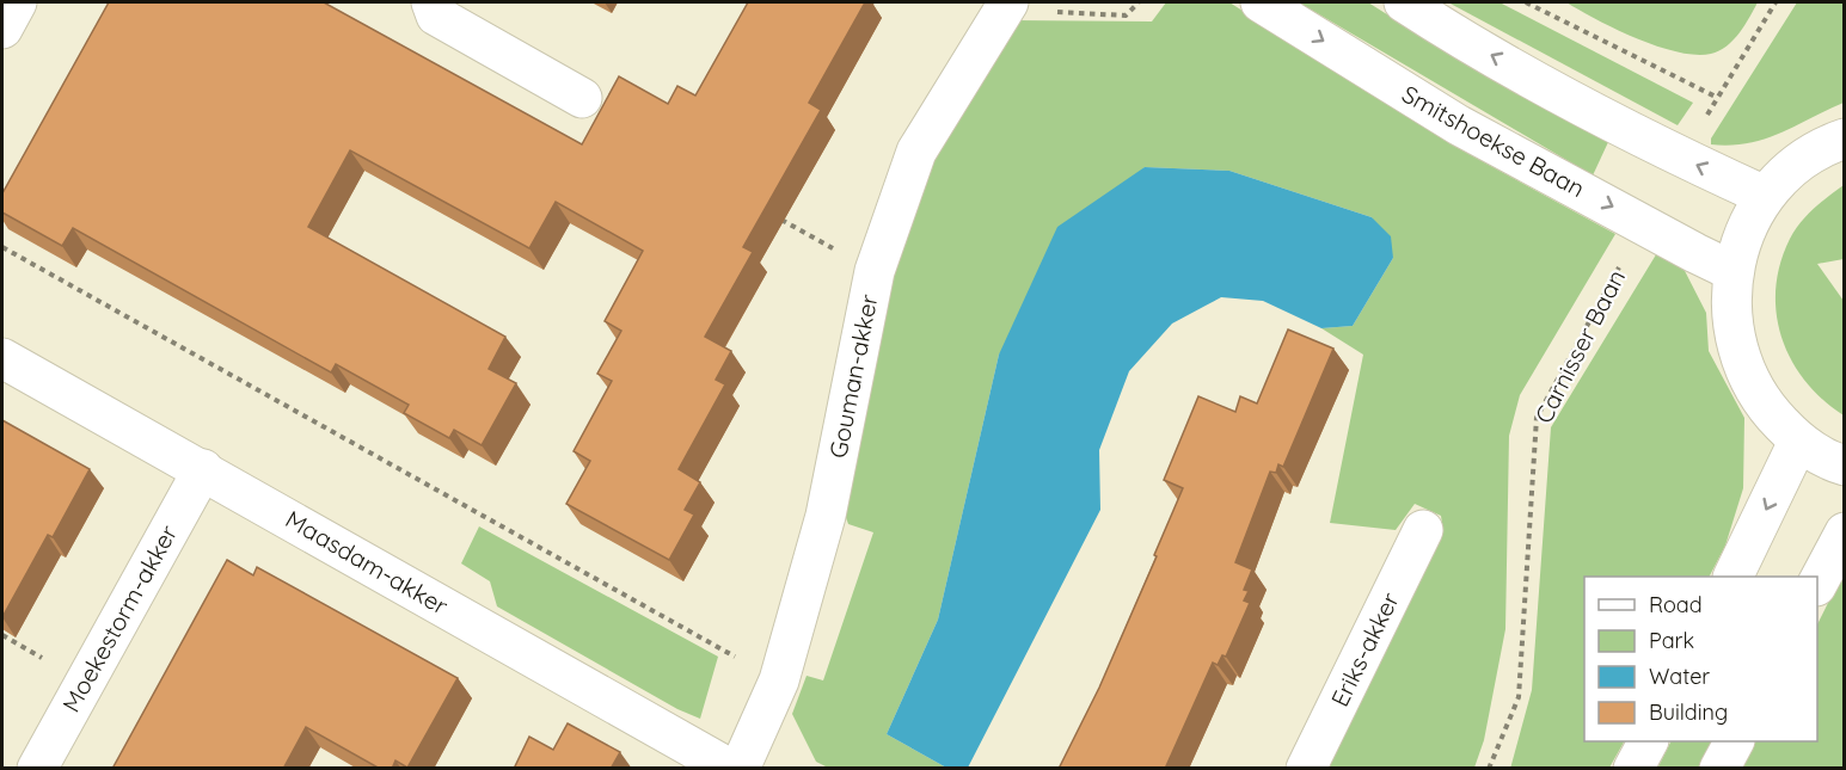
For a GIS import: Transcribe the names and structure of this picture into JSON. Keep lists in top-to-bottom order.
{
  "streets": {
    "street": [
      "Smitshoekse Baan",
      "Gouman-akker",
      "Maasdam-akker",
      "Moekestorm-akker",
      "Eriks-akker"
    ],
    "path": ["Carnisser Baan"]
  },
  "crossings": [
    ["Smitshoekse Baan", "Carnisser Baan"],
    ["Maasdam-akker", "Moekestorm-akker"]
  ],
  "legend": [
    "Road",
    "Park",
    "Water",
    "Building"
  ]
}
